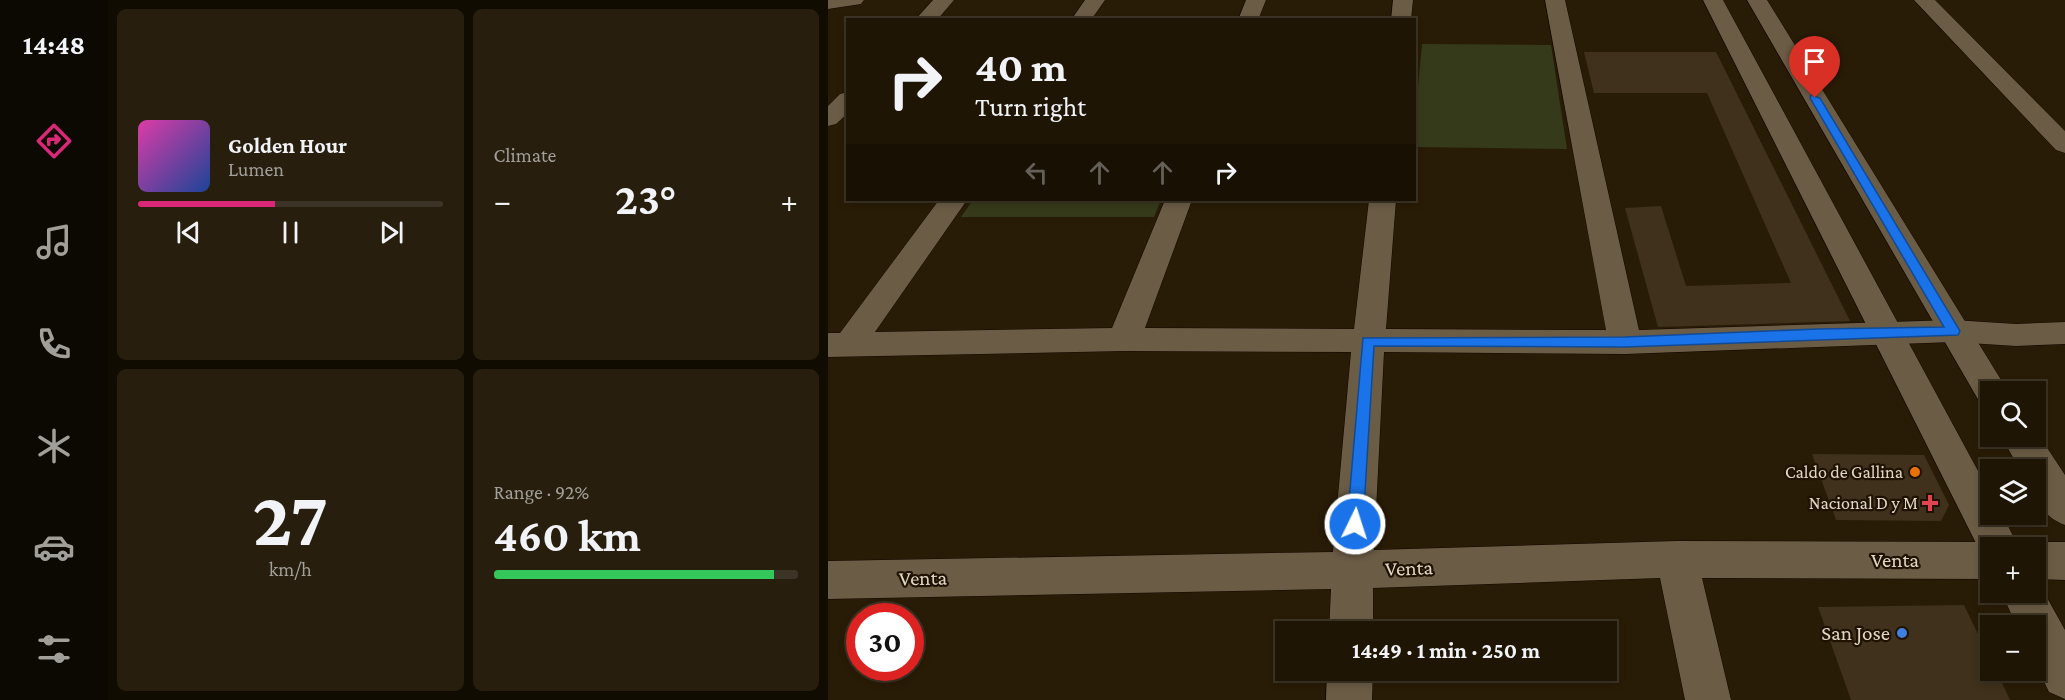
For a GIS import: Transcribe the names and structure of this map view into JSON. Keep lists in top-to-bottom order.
{
  "streets": {
    "street": ["Venta"]
  },
  "places": {
    "other": ["Caldo de Gallina", "San Jose"],
    "health": ["Nacional D y M"]
  },
  "page": {
    "tabs": "14:48",
    "tile": [
      "Climate",
      ["27", "km/h"],
      ["Range · 92%", "460 km"]
    ],
    "turn": ["40 m", "Turn right"],
    "song": ["Golden Hour", "Lumen"],
    "heat": ["−", "23°", "+"],
    "map_buttons": ["+", "−"],
    "limit": "30",
    "trip": "14:49 · 1 min · 250 m"
  }
}
